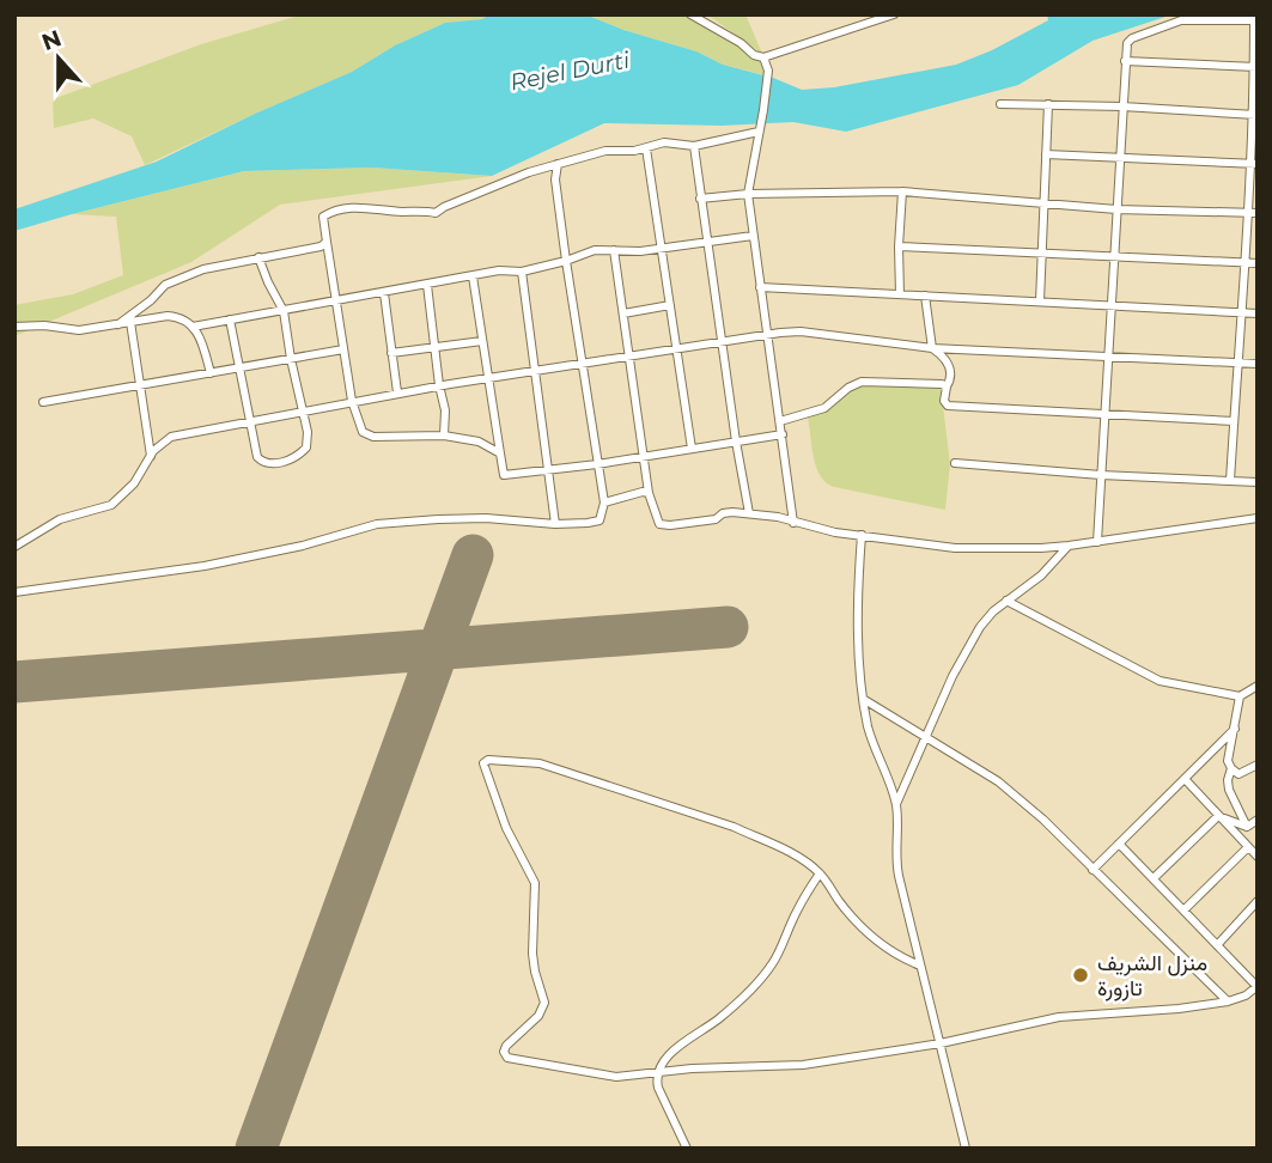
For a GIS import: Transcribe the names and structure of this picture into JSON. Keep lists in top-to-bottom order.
{
  "water": ["Rejel Durti"],
  "places": ["منزل الشريف تازورة"],
  "north": "top"
}
